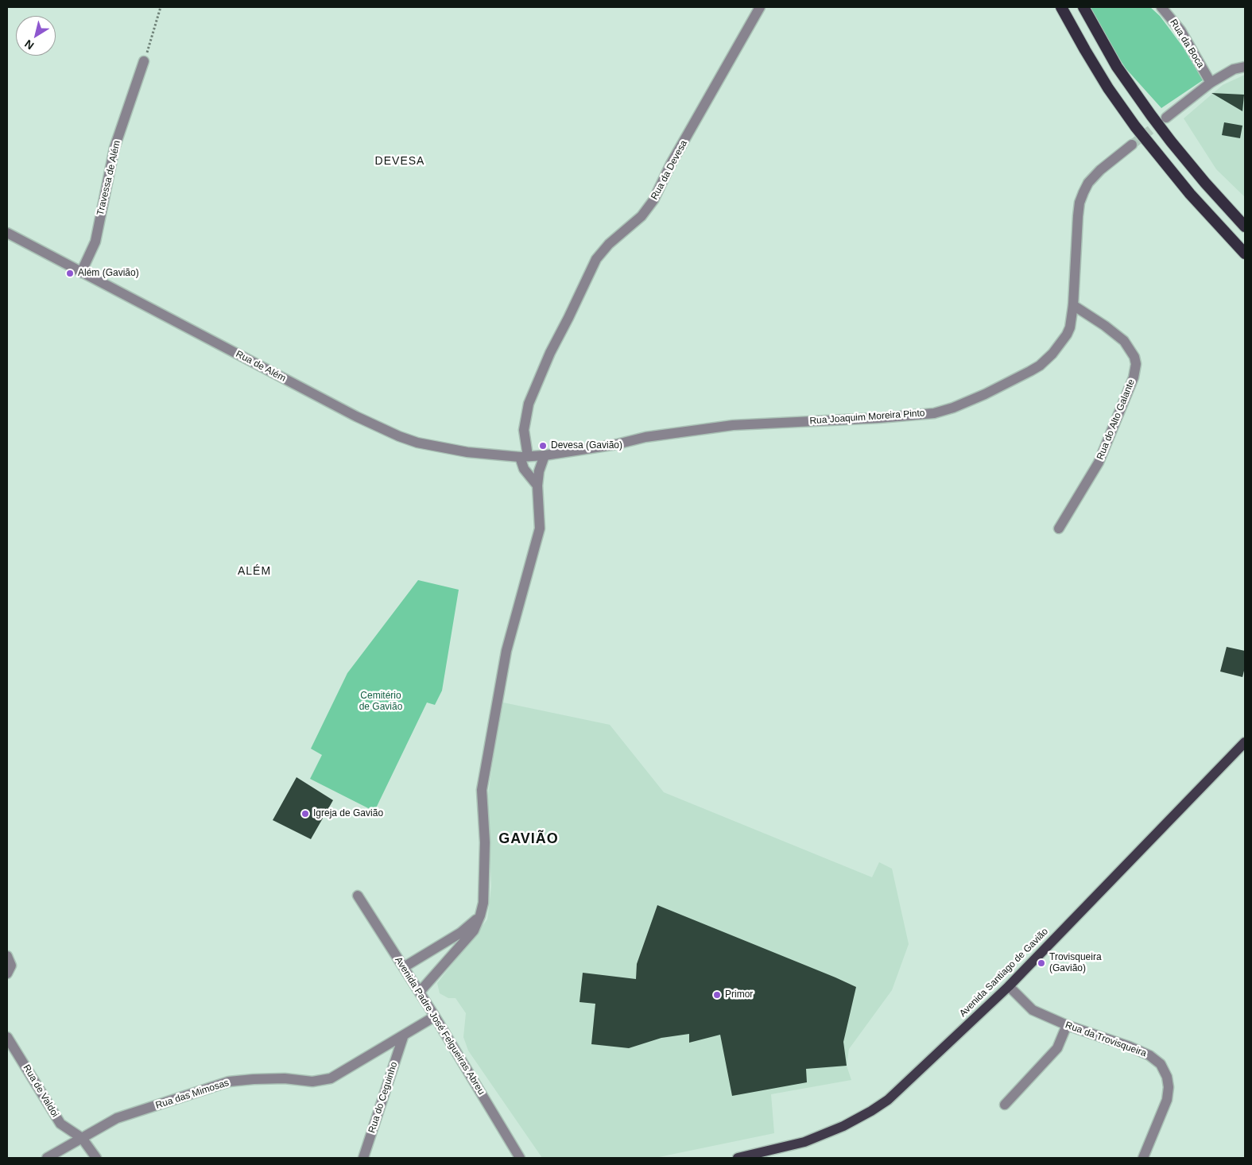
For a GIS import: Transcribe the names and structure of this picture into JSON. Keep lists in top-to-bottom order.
{
  "streets": {
    "main road": ["Avenida Santiago de Gavião"],
    "street": [
      "Rua da Boca",
      "Rua da Devesa",
      "Travessa de Além",
      "Rua de Além",
      "Rua Joaquim Moreira Pinto",
      "Rua do Alto Galante",
      "Avenida Padre José Felgueiras Abreu",
      "Rua da Trovisqueira",
      "Rua de Valdoi",
      "Rua das Mimosas",
      "Rua do Ceguinho"
    ]
  },
  "crossings": [
    ["Rua da Devesa", "Rua de Além"],
    ["Rua da Devesa", "Rua Joaquim Moreira Pinto"],
    ["Travessa de Além", "Rua de Além"],
    ["Rua de Além", "Rua Joaquim Moreira Pinto"],
    ["Rua Joaquim Moreira Pinto", "Rua do Alto Galante"],
    ["Avenida Santiago de Gavião", "Rua da Trovisqueira"],
    ["Avenida Padre José Felgueiras Abreu", "Rua das Mimosas"],
    ["Rua de Valdoi", "Rua das Mimosas"],
    ["Rua das Mimosas", "Rua do Ceguinho"]
  ],
  "districts": ["DEVESA", "ALÉM", "GAVIÃO"],
  "parks": ["Cemitério de Gavião"],
  "places": [
    "Além (Gavião)",
    "Devesa (Gavião)",
    "Igreja de Gavião",
    "Trovisqueira (Gavião)",
    "Primor"
  ],
  "north": "bottom left"
}
